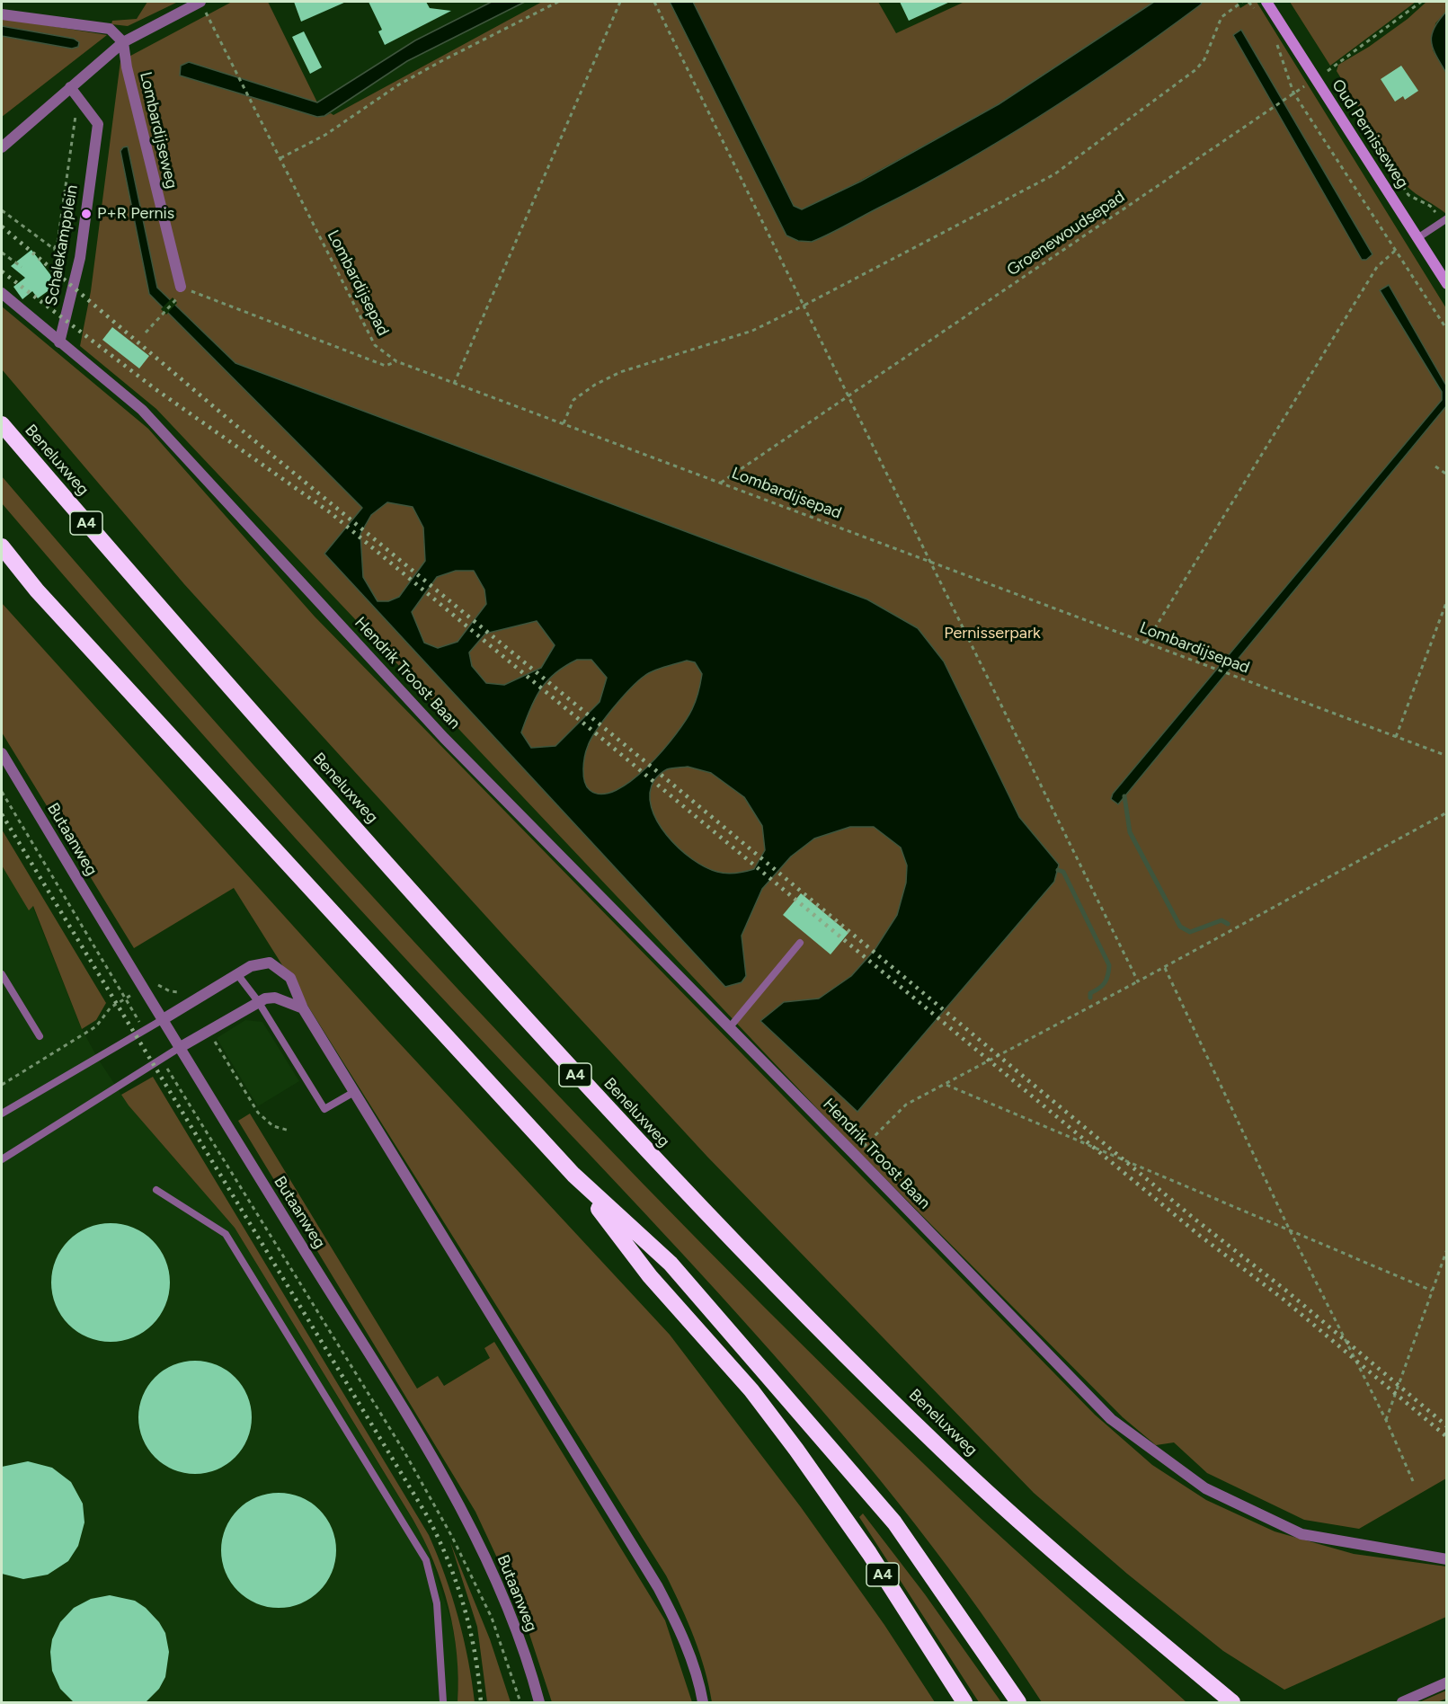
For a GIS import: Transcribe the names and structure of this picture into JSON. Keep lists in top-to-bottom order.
{
  "streets": {
    "highway": ["Beneluxweg", "A4"],
    "street": [
      "Lombardijseweg",
      "Oud Pernisseweg",
      "Schalekampplein",
      "Hendrik Troost Baan",
      "Butaanweg"
    ],
    "path": ["Groenewoudsepad", "Lombardijsepad"]
  },
  "crossings": [
    ["Oud Pernisseweg", "Groenewoudsepad"],
    ["Groenewoudsepad", "Lombardijsepad"],
    ["Schalekampplein", "Hendrik Troost Baan"]
  ],
  "parks": ["Pernisserpark"],
  "places": ["P+R Pernis"]
}
